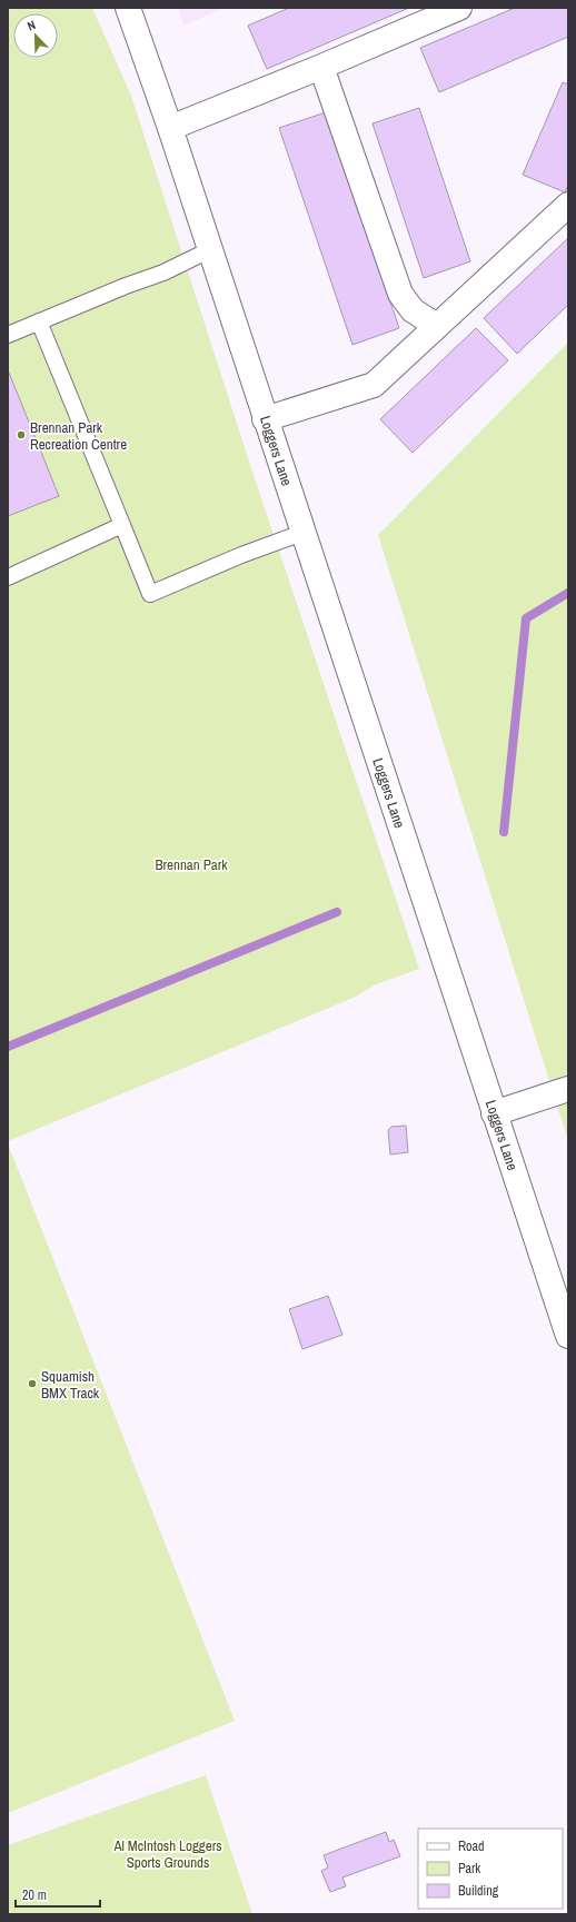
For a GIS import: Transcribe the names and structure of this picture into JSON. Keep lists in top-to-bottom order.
{
  "streets": {
    "street": ["Loggers Lane"]
  },
  "parks": ["Brennan Park", "Al McIntosh Loggers Sports Grounds"],
  "places": ["Brennan Park Recreation Centre", "Squamish BMX Track"],
  "legend": ["Road", "Park", "Building"],
  "scale_bar": "20 m",
  "north": "top left"
}
